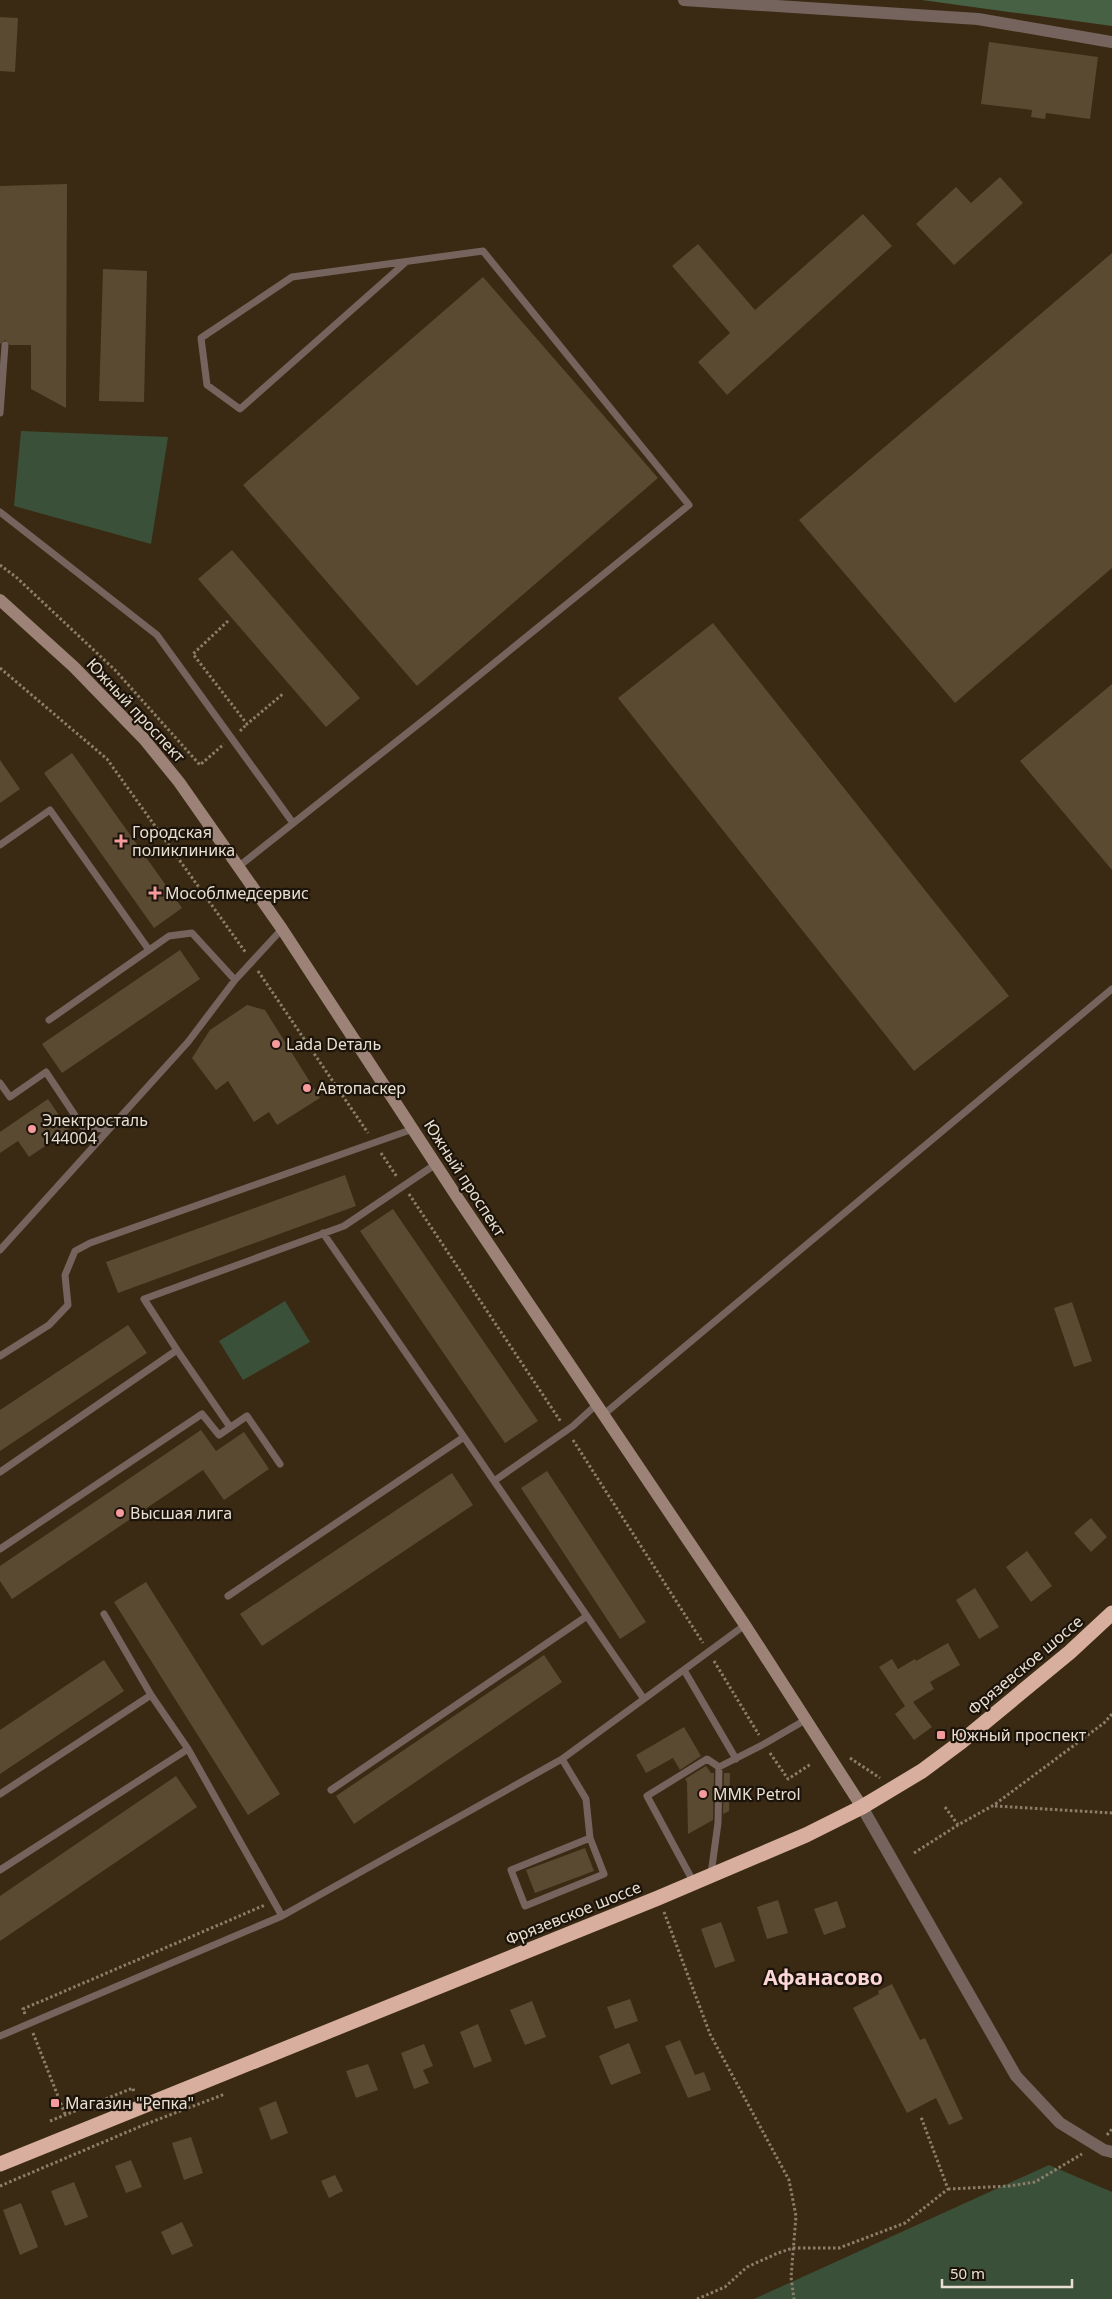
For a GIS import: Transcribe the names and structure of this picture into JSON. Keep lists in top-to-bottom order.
{
  "streets": {
    "highway": ["Фрязевское шоссе"],
    "main road": ["Южный проспект"]
  },
  "crossings": [
    ["Южный проспект", "Фрязевское шоссе"]
  ],
  "districts": ["Афанасово"],
  "places": {
    "health": ["Городская поликлиника", "Мособлмедсервис"],
    "other": [
      "Lada Dеталь",
      "Автопаскер",
      "Электросталь 144004",
      "Высшая лига",
      "MMK Petrol"
    ],
    "transit": ["Южный проспект", "Магазин \"Репка\""]
  },
  "scale_bar": "50 m"
}
